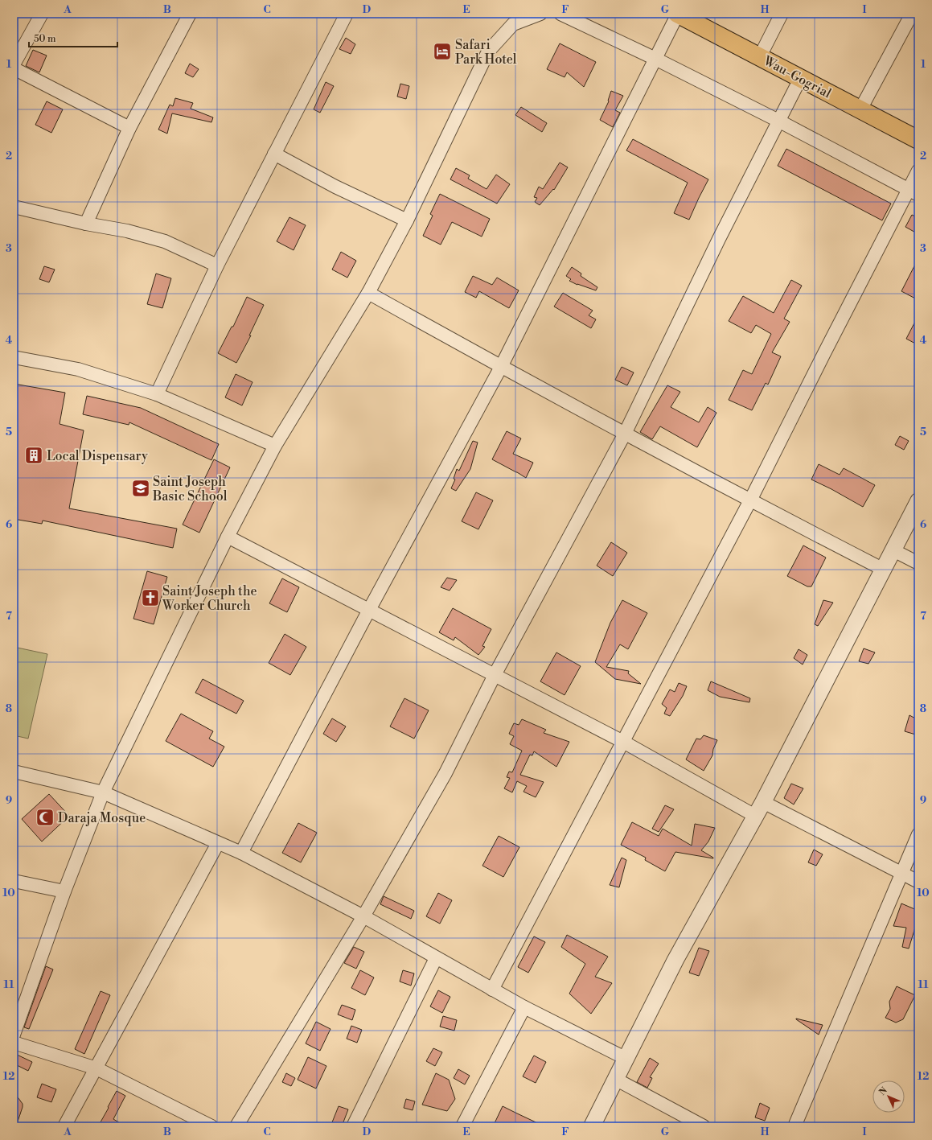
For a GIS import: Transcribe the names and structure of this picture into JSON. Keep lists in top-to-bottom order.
{
  "streets": {
    "main road": ["Wau-Gogrial"]
  },
  "places": {
    "hotel": ["Safari Park Hotel"],
    "building": ["Local Dispensary"],
    "school or university": ["Saint Joseph Basic School"],
    "church": ["Saint Joseph the Worker Church"],
    "mosque": ["Daraja Mosque"]
  },
  "scale_bar": "50 m",
  "north": "top left",
  "grid": {
    "columns": [
      "A",
      "B",
      "C",
      "D",
      "E",
      "F",
      "G",
      "H",
      "I"
    ],
    "rows": [
      "1",
      "2",
      "3",
      "4",
      "5",
      "6",
      "7",
      "8",
      "9",
      "10",
      "11",
      "12"
    ]
  }
}
